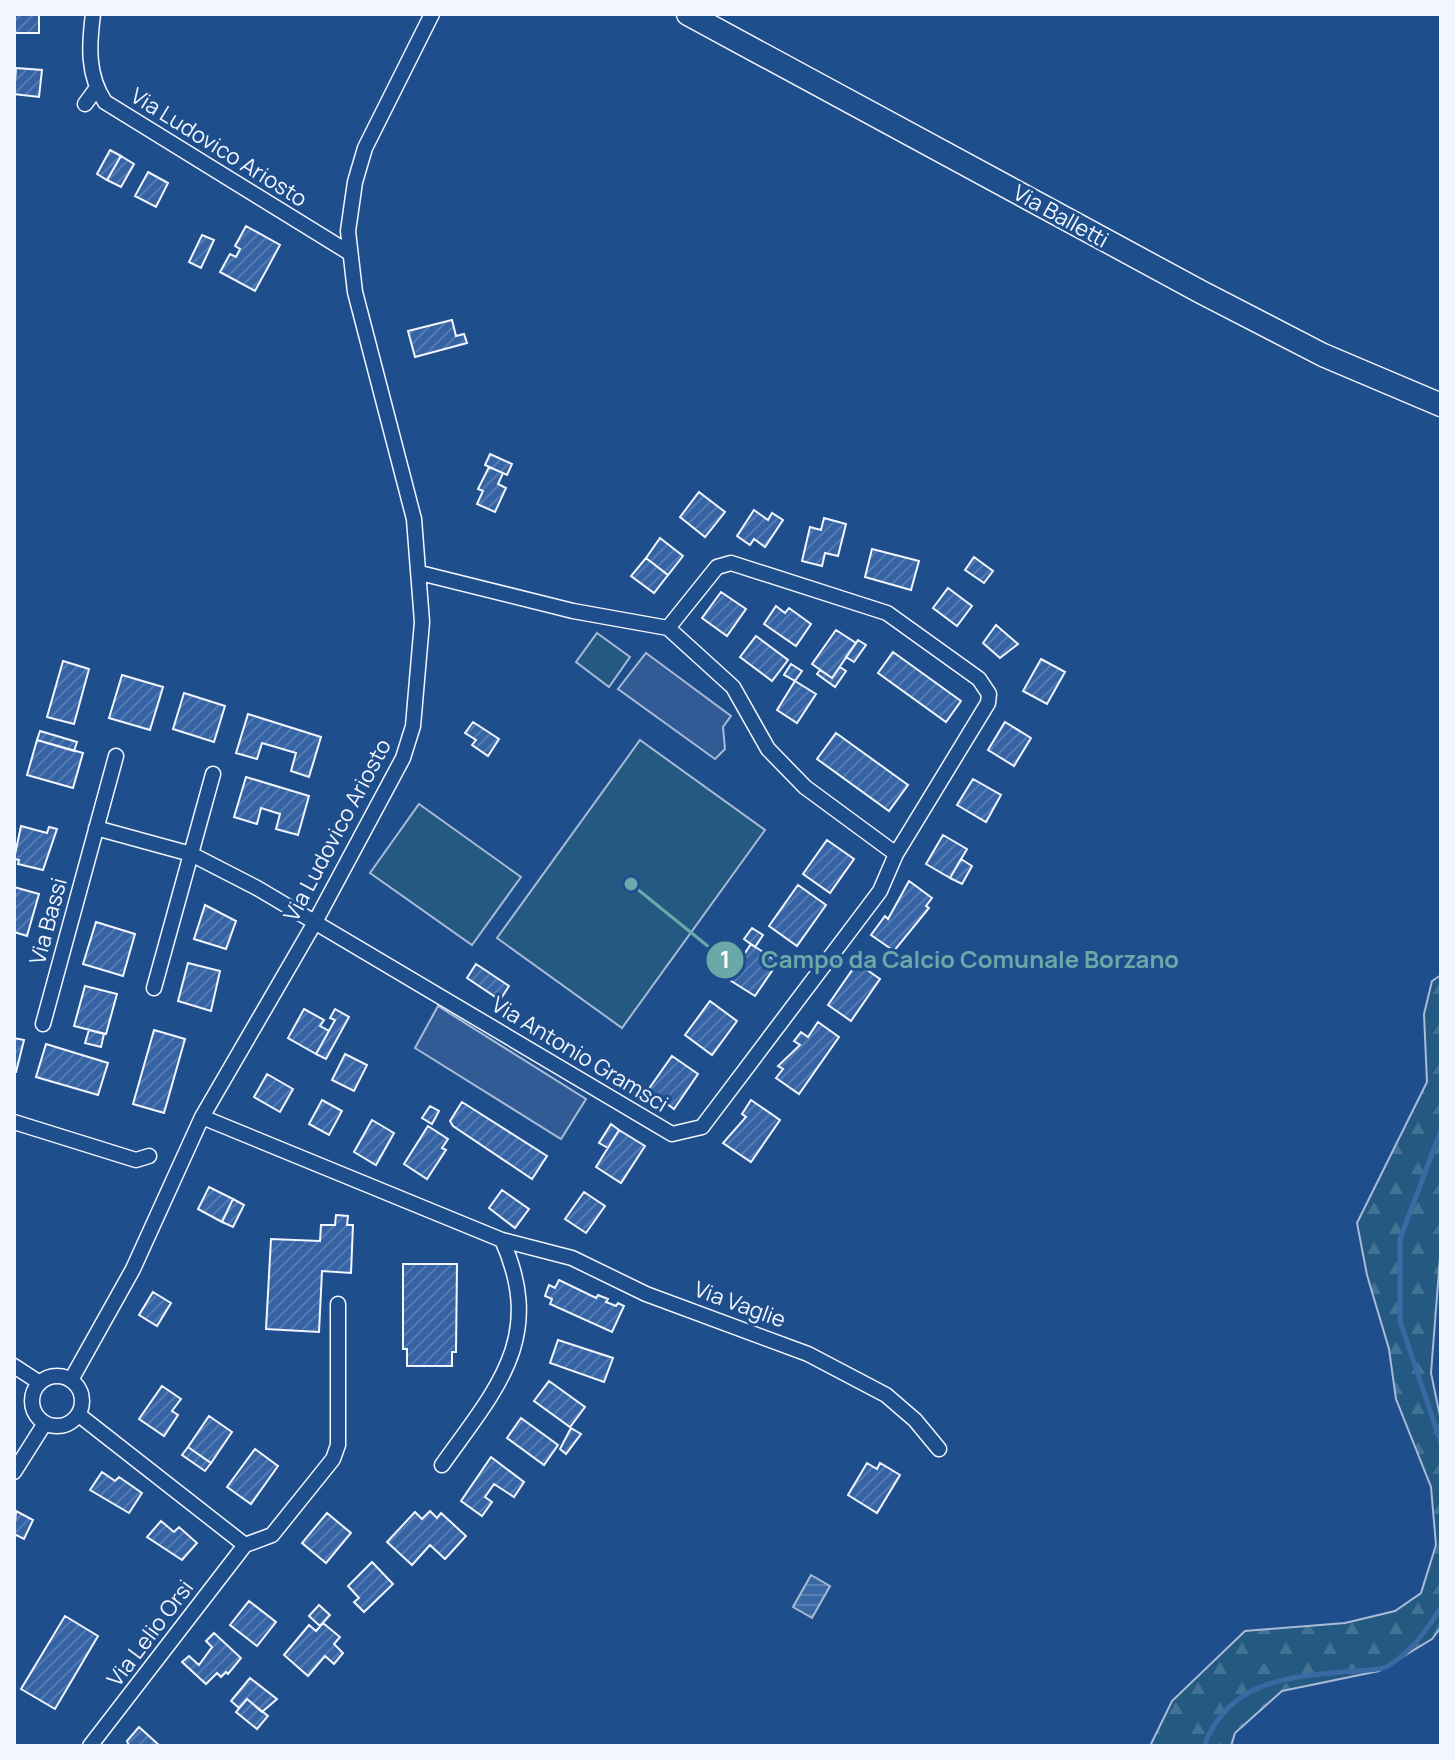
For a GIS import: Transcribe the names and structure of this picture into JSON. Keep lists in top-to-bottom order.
{
  "streets": {
    "main road": ["Via Balletti"],
    "street": [
      "Via Ludovico Ariosto",
      "Via Bassi",
      "Via Antonio Gramsci",
      "Via Vaglie",
      "Via Lelio Orsi"
    ]
  },
  "crossings": [
    ["Via Ludovico Ariosto", "Via Antonio Gramsci"],
    ["Via Ludovico Ariosto", "Via Vaglie"]
  ],
  "places": ["Campo da Calcio Comunale Borzano"]
}
